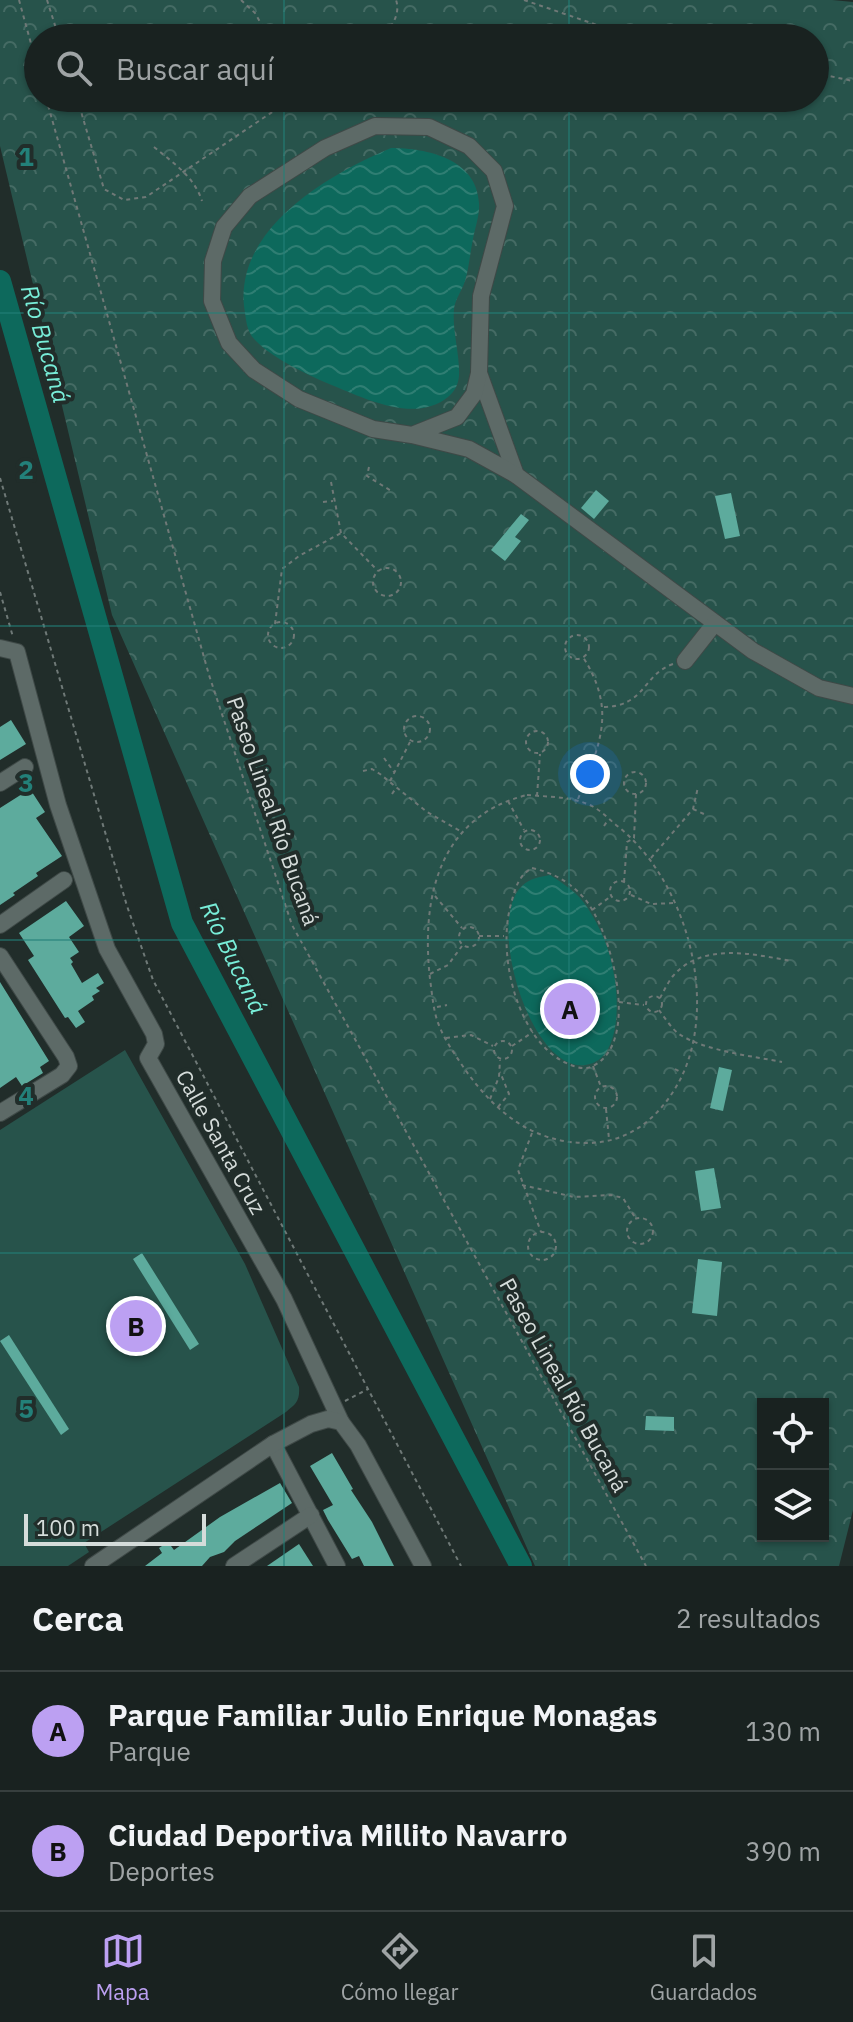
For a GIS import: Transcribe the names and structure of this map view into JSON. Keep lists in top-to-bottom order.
{
  "streets": {
    "street": ["Calle Santa Cruz"],
    "path": ["Paseo Lineal Río Bucaná"]
  },
  "water": ["Río Bucaná"],
  "scale_bar": "100 m",
  "page": {
    "search": "Buscar aquí",
    "pins": ["A", "B"],
    "scale": "100 m",
    "heading": ["Cerca", "2 resultados"],
    "list": [
      {
        "mark": "A",
        "name": "Parque Familiar Julio Enrique Monagas",
        "note": "Parque",
        "value": "130 m"
      },
      {
        "mark": "B",
        "name": "Ciudad Deportiva Millito Navarro",
        "note": "Deportes",
        "value": "390 m"
      }
    ],
    "nav": ["Mapa", "Cómo llegar", "Guardados"]
  },
  "grid": {
    "rows": [
      "1",
      "2",
      "3",
      "4",
      "5"
    ]
  }
}
